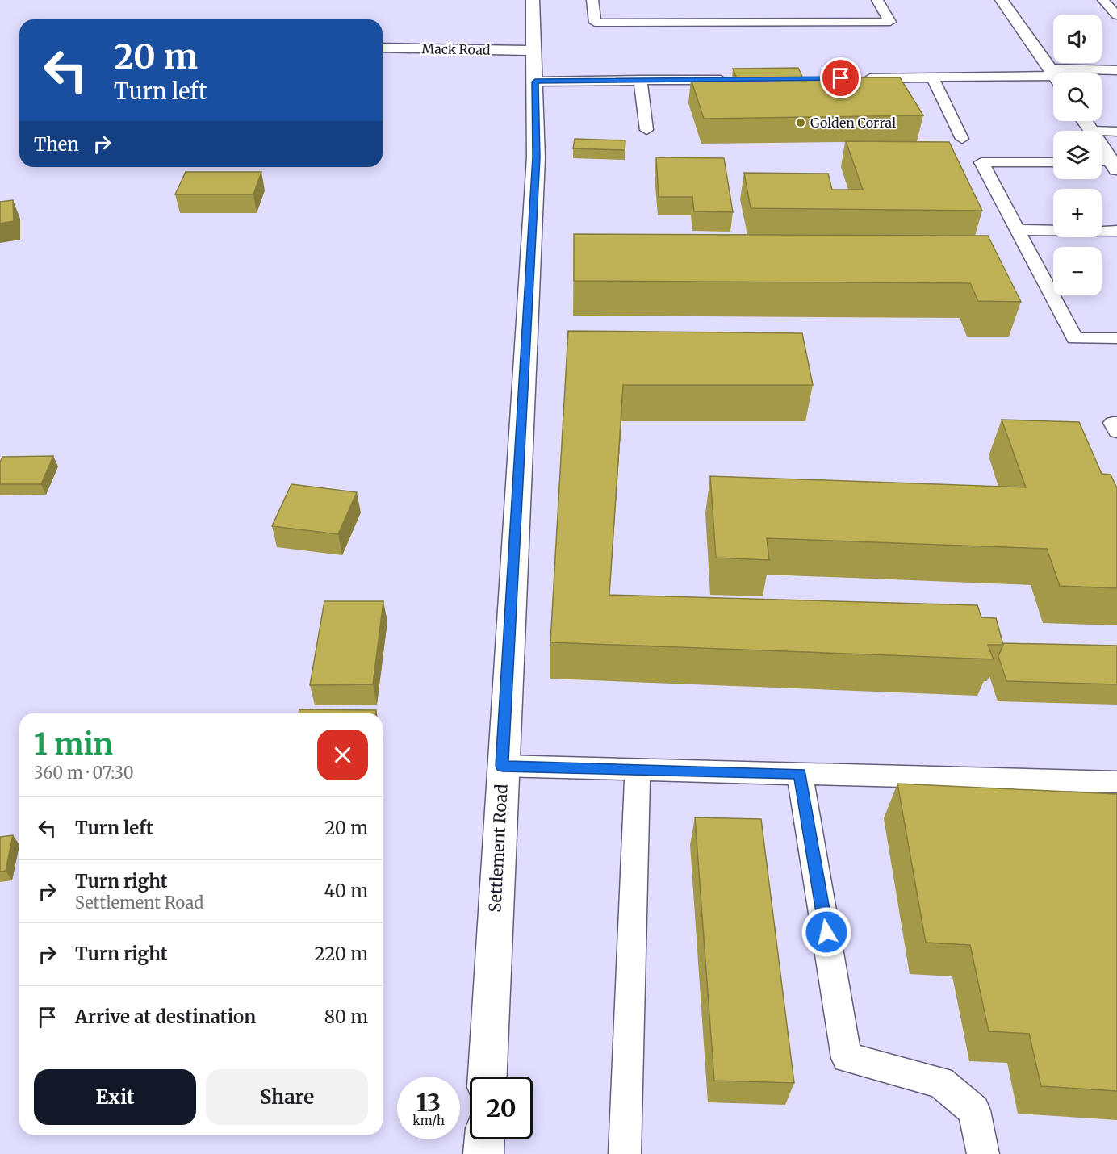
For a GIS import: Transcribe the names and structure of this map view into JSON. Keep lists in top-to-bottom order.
{
  "streets": {
    "street": ["Mack Road", "Settlement Road"]
  },
  "crossings": [
    ["Mack Road", "Settlement Road"]
  ],
  "places": ["Golden Corral"],
  "page": {
    "map_buttons": ["+", "−"],
    "turn": ["20 m", "Turn left"],
    "then": "Then",
    "heading": ["1 min", "360 m · 07:30"],
    "list": [
      {
        "name": "Turn left",
        "value": "20 m"
      },
      {
        "name": "Turn right",
        "note": "Settlement Road",
        "value": "40 m"
      },
      {
        "name": "Turn right",
        "value": "220 m"
      },
      {
        "name": "Arrive at destination",
        "value": "80 m"
      }
    ],
    "buttons": ["Exit", "Share"],
    "speed": "13 km/h",
    "limit": "20"
  }
}
